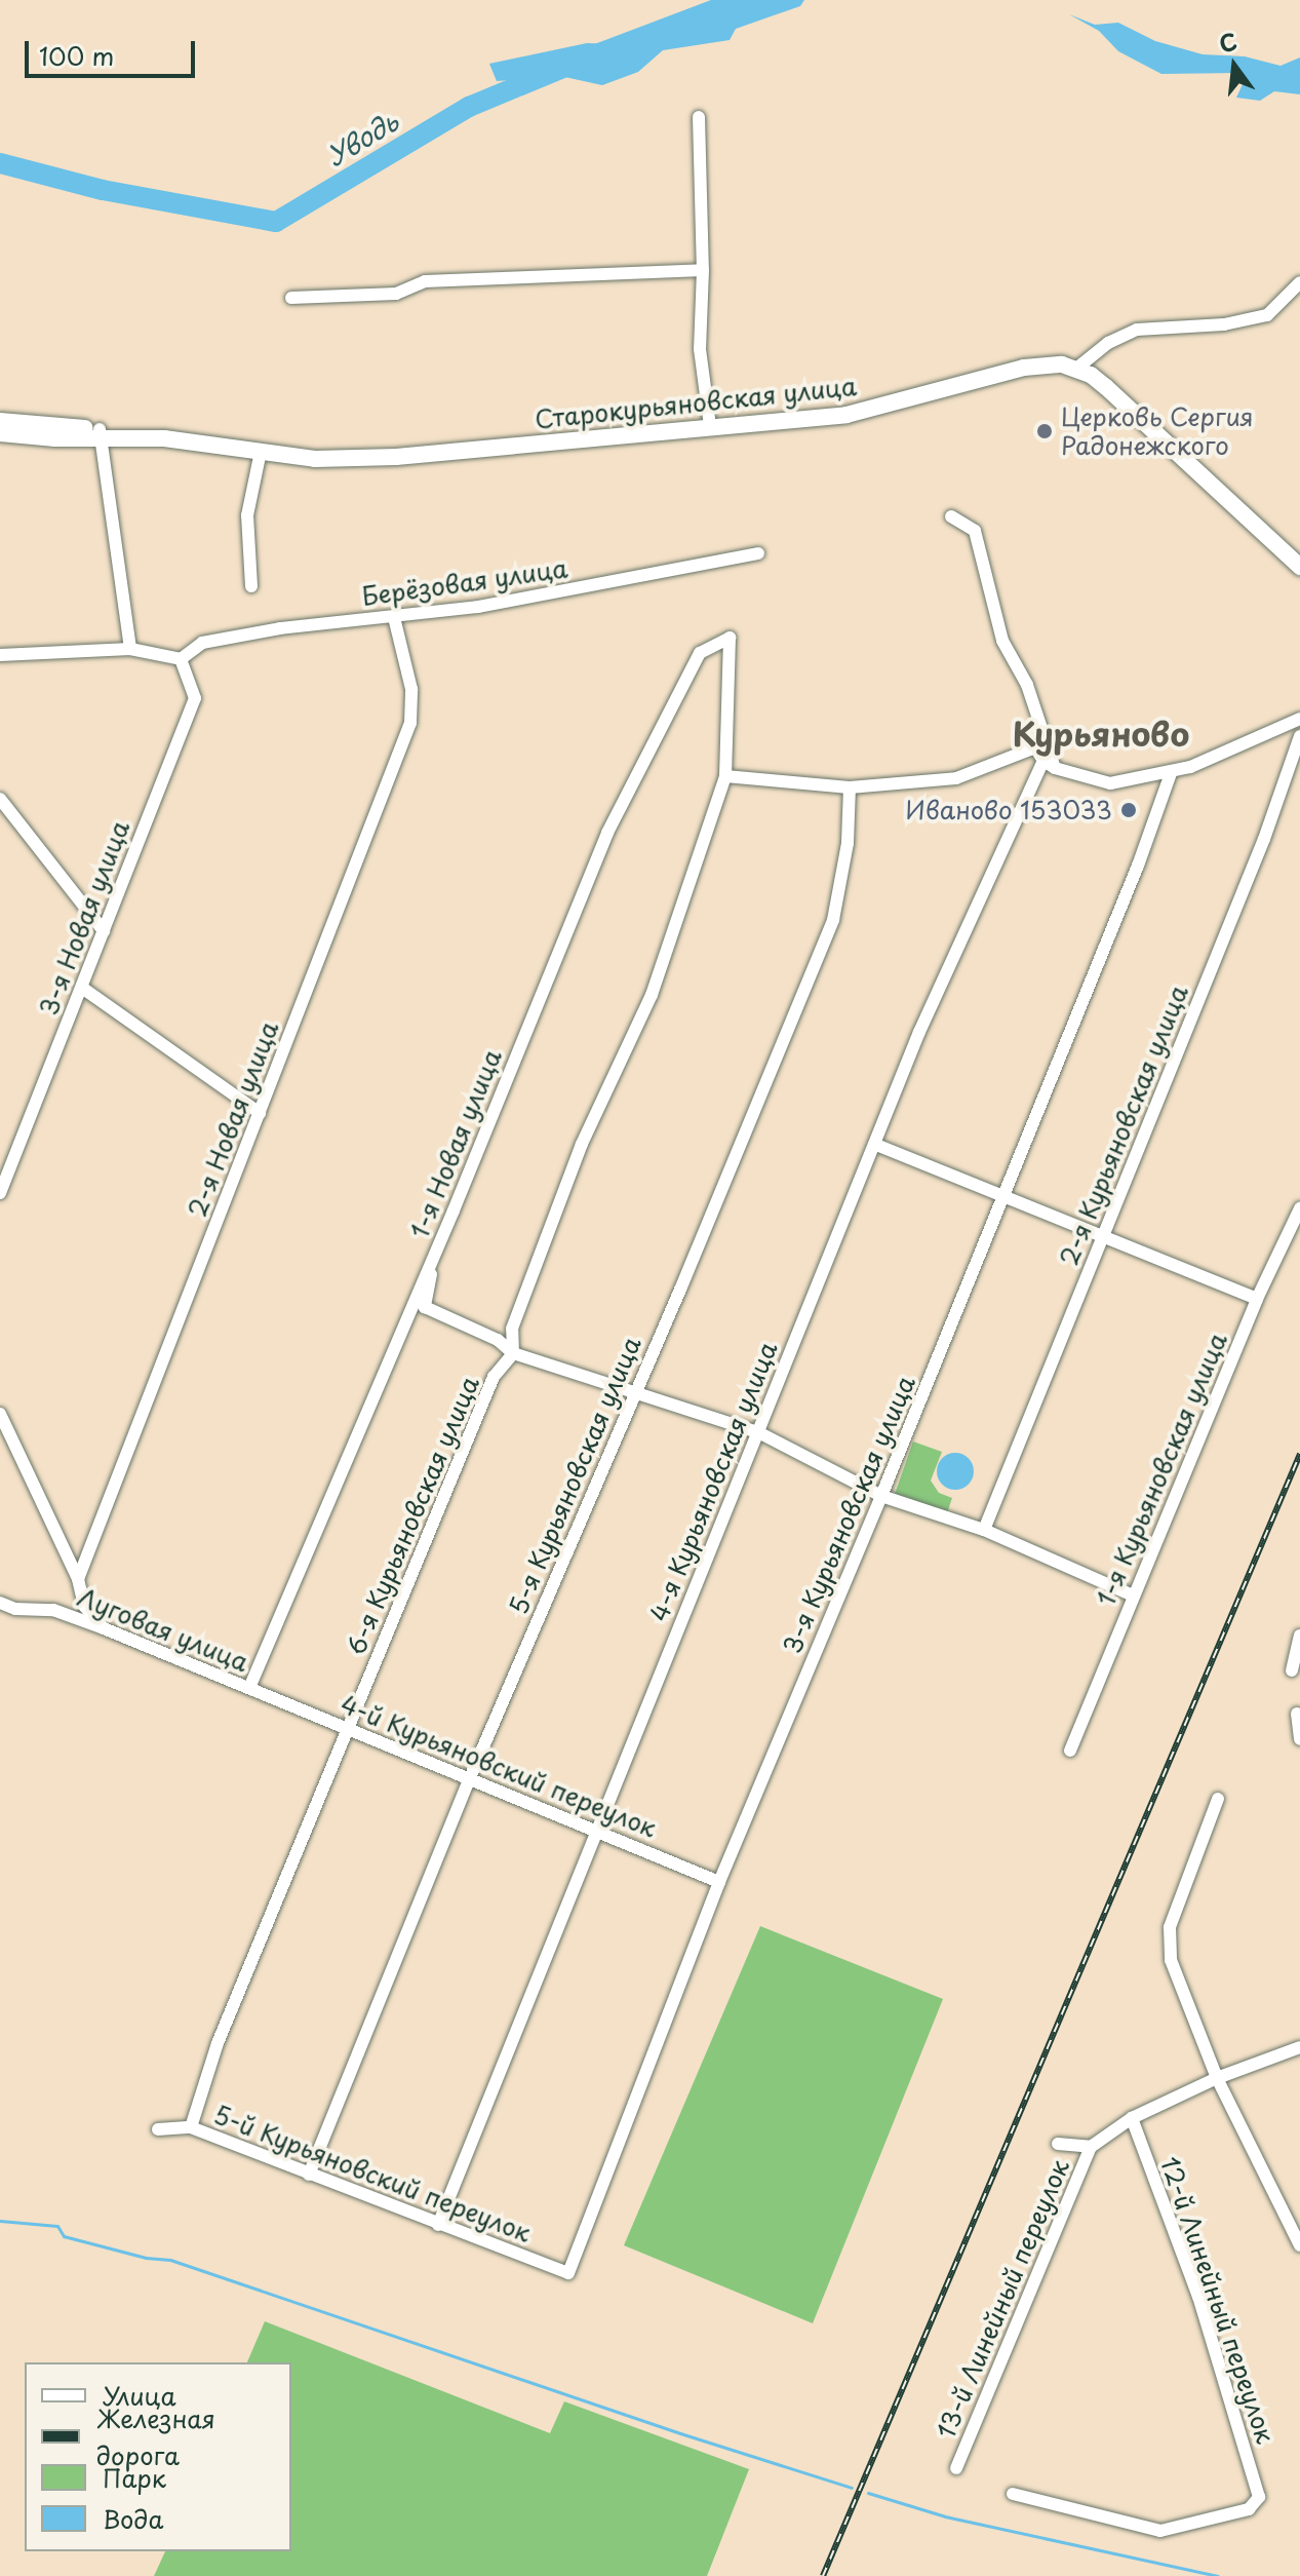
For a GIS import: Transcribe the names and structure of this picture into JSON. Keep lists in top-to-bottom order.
{
  "streets": {
    "main road": ["Старокурьяновская улица"],
    "street": [
      "Берёзовая улица",
      "3-я Новая улица",
      "2-я Новая улица",
      "2-я Курьяновская улица",
      "1-я Новая улица",
      "1-я Курьяновская улица",
      "5-я Курьяновская улица",
      "4-я Курьяновская улица",
      "3-я Курьяновская улица",
      "6-я Курьяновская улица",
      "Луговая улица",
      "4-й Курьяновский переулок",
      "5-й Курьяновский переулок",
      "13-й Линейный переулок",
      "12-й Линейный переулок"
    ]
  },
  "crossings": [
    ["Берёзовая улица", "3-я Новая улица"],
    ["Берёзовая улица", "2-я Новая улица"],
    ["1-я Новая улица", "6-я Курьяновская улица"],
    ["1-я Новая улица", "Луговая улица"],
    ["1-я Новая улица", "4-й Курьяновский переулок"],
    ["5-я Курьяновская улица", "4-й Курьяновский переулок"],
    ["5-я Курьяновская улица", "5-й Курьяновский переулок"],
    ["4-я Курьяновская улица", "4-й Курьяновский переулок"],
    ["4-я Курьяновская улица", "5-й Курьяновский переулок"],
    ["3-я Курьяновская улица", "4-й Курьяновский переулок"],
    ["3-я Курьяновская улица", "5-й Курьяновский переулок"],
    ["6-я Курьяновская улица", "4-й Курьяновский переулок"],
    ["6-я Курьяновская улица", "5-й Курьяновский переулок"],
    ["Луговая улица", "4-й Курьяновский переулок"]
  ],
  "districts": ["Курьяново"],
  "water": ["Уводь"],
  "places": ["Церковь Сергия Радонежского", "Иваново 153033"],
  "legend": [
    "Улица",
    "Железная дорога",
    "Парк",
    "Вода"
  ],
  "scale_bar": "100 m",
  "north": "top"
}
